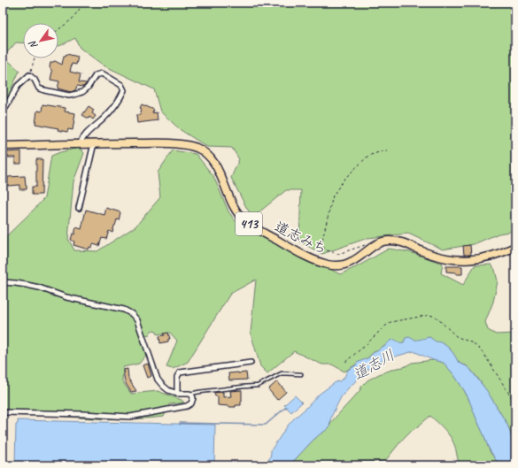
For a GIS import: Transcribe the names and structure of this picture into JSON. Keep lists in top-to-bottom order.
{
  "streets": {
    "highway": ["413", "道志みち"]
  },
  "water": ["道志川"],
  "north": "bottom left"
}
